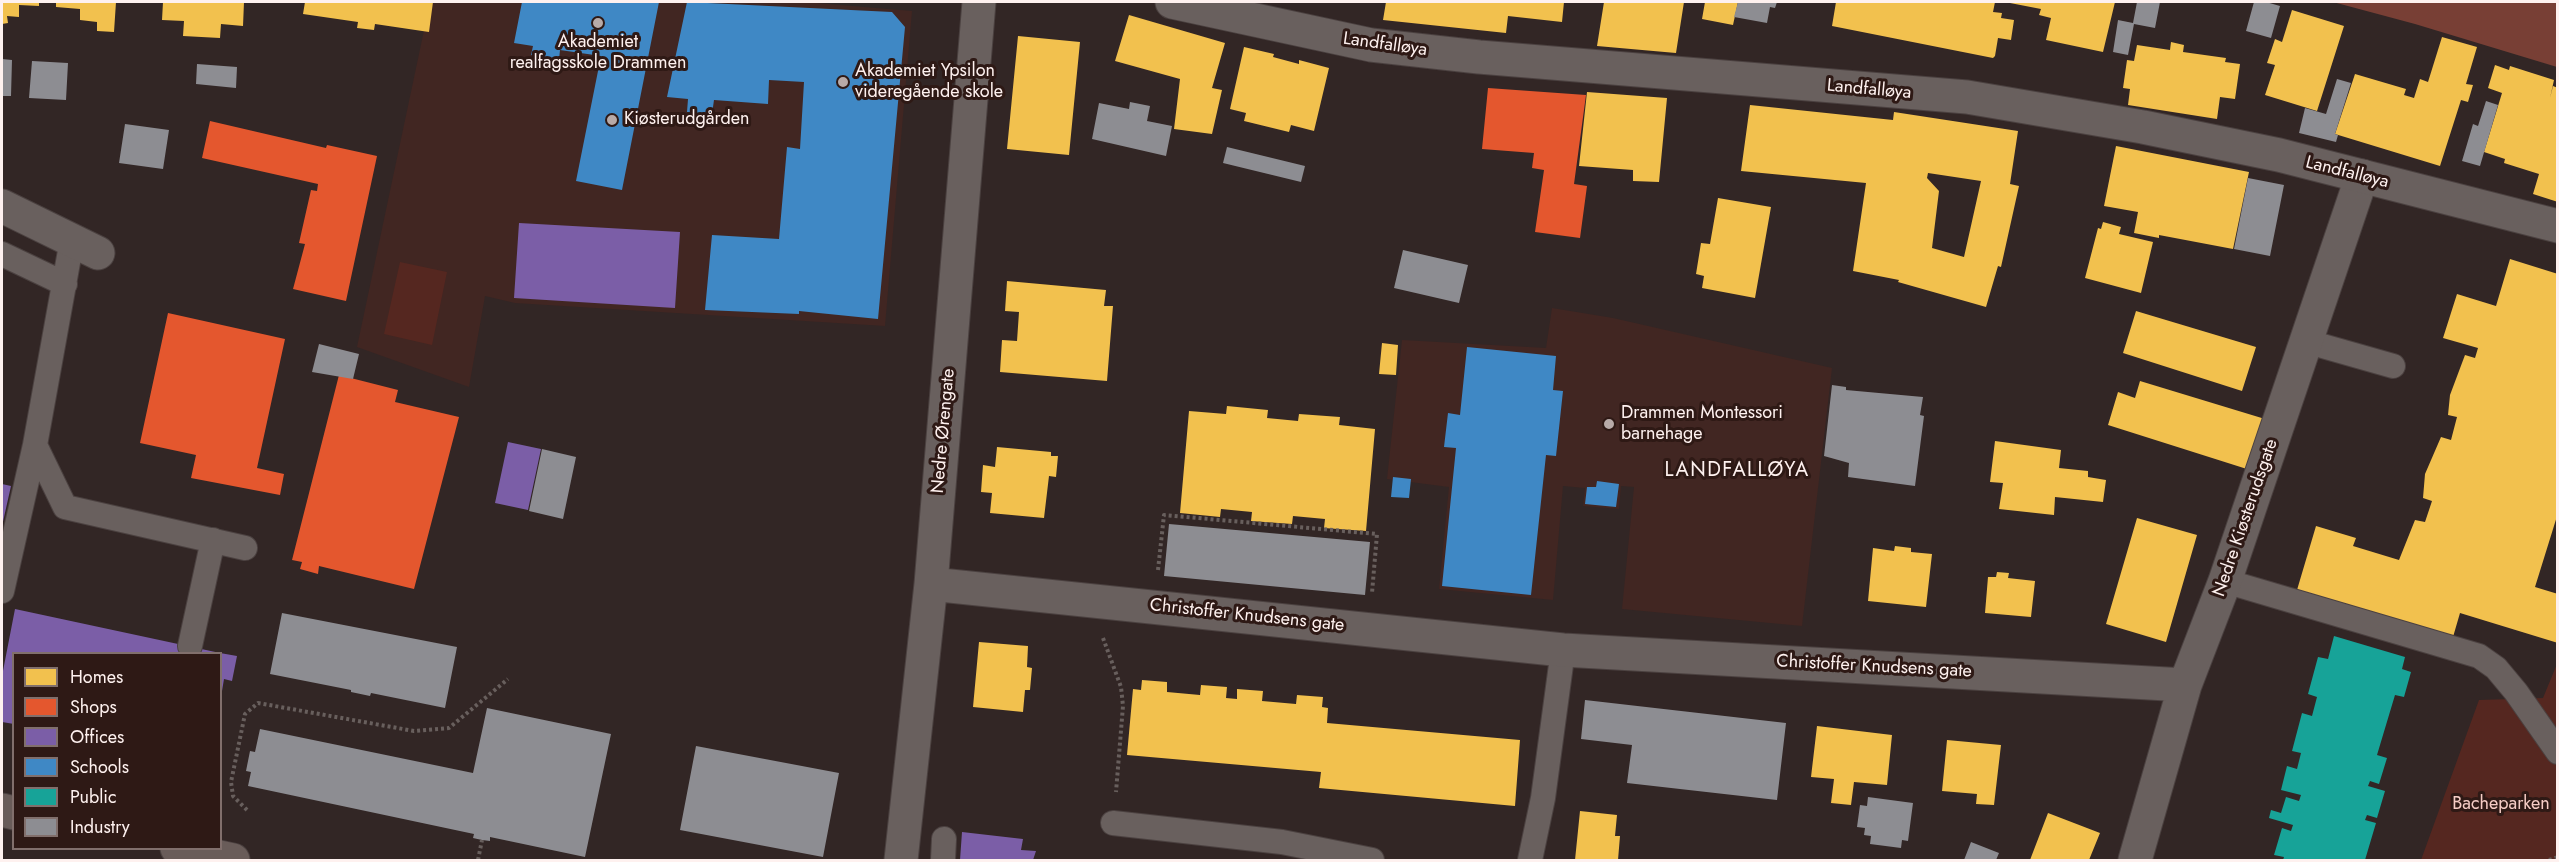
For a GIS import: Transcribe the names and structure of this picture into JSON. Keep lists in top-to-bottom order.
{
  "streets": {
    "street": [
      "Landfalløya",
      "Nedre Ørengate",
      "Nedre Kiøsterudsgate",
      "Christoffer Knudsens gate"
    ]
  },
  "crossings": [
    ["Landfalløya", "Nedre Kiøsterudsgate"],
    ["Nedre Ørengate", "Christoffer Knudsens gate"],
    ["Nedre Kiøsterudsgate", "Christoffer Knudsens gate"]
  ],
  "districts": ["LANDFALLØYA"],
  "parks": ["Bacheparken"],
  "places": [
    "Akademiet realfagsskole Drammen",
    "Akademiet Ypsilon videregående skole",
    "Kiøsterudgården",
    "Drammen Montessori barnehage"
  ],
  "legend": [
    "Homes",
    "Shops",
    "Offices",
    "Schools",
    "Public",
    "Industry"
  ]
}
